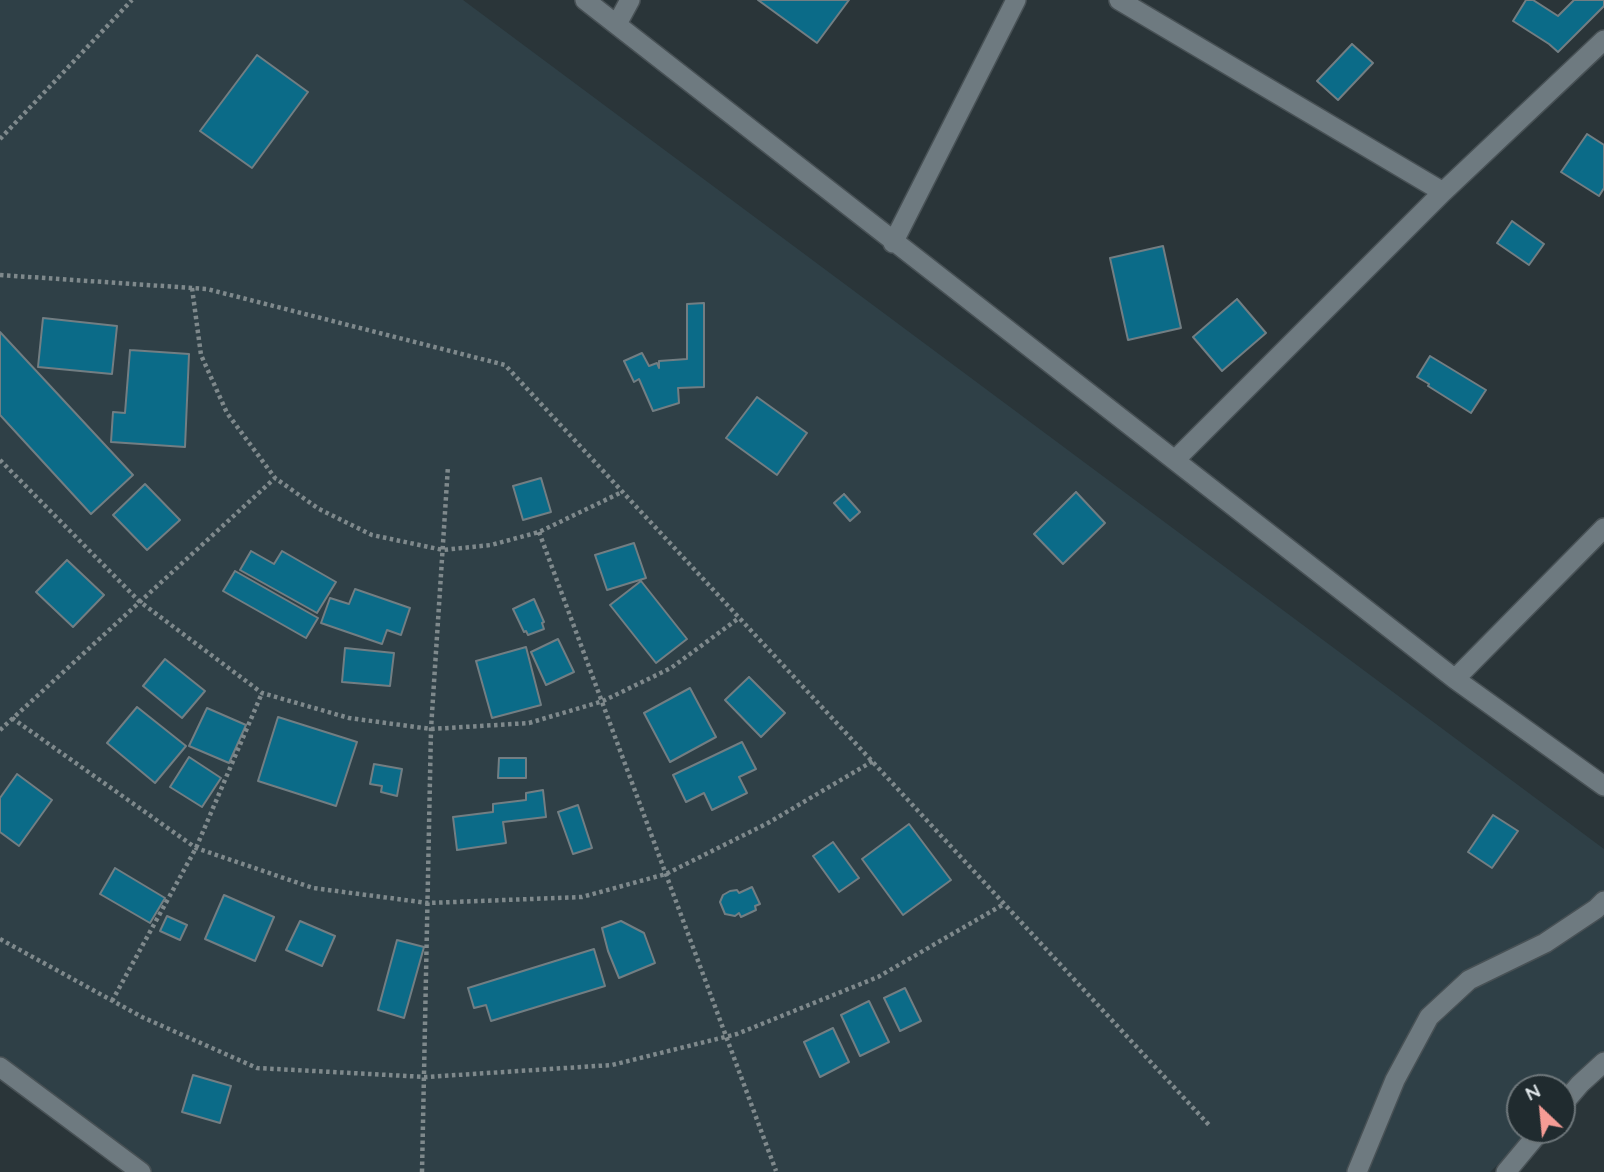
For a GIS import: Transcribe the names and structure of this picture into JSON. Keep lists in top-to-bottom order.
{
  "north": "top left"
}
